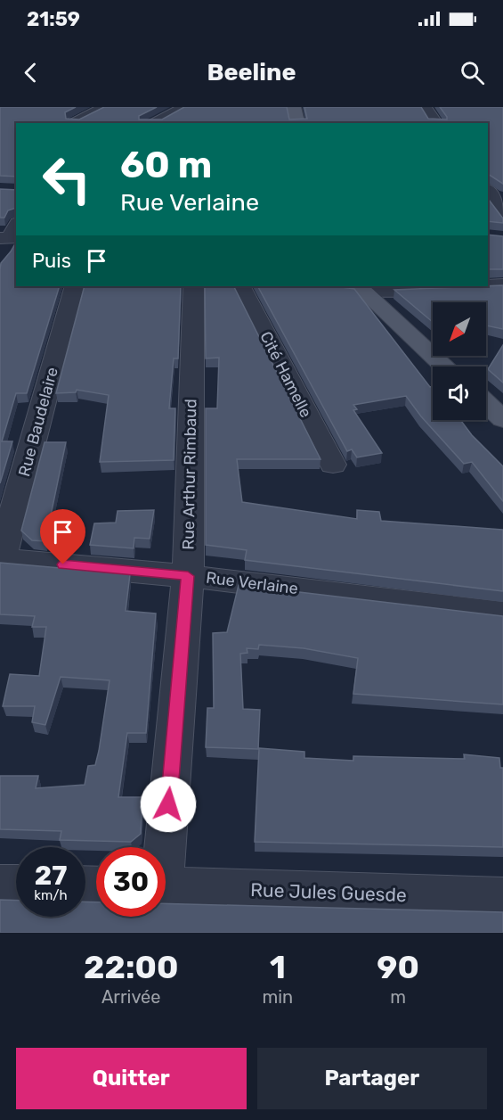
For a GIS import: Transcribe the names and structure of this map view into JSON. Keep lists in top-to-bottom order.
{
  "streets": {
    "street": [
      "Cité Hamelle",
      "Rue Baudelaire",
      "Rue Arthur Rimbaud",
      "Rue Verlaine",
      "Rue Jules Guesde"
    ]
  },
  "crossings": [
    ["Rue Baudelaire", "Rue Verlaine"],
    ["Rue Arthur Rimbaud", "Rue Verlaine"]
  ],
  "north": "bottom left",
  "page": {
    "status": "21:59",
    "header": "Beeline",
    "turn": ["60 m", "Rue Verlaine"],
    "then": "Puis",
    "speed": "27 km/h",
    "limit": "30",
    "eta": [
      "22:00",
      "Arrivée",
      "1",
      "min",
      "90",
      "m"
    ],
    "buttons": ["Quitter", "Partager"]
  }
}
